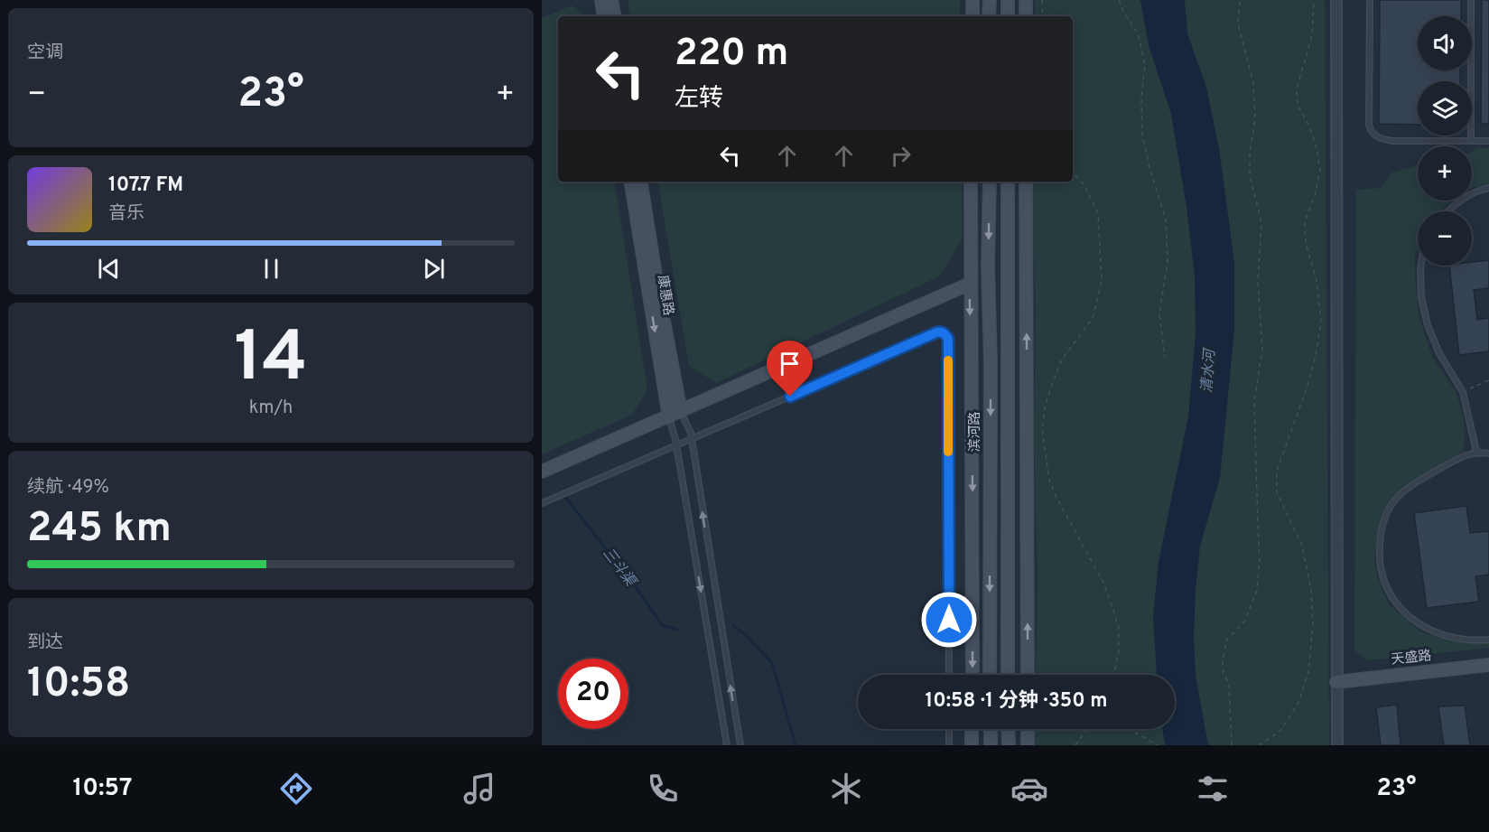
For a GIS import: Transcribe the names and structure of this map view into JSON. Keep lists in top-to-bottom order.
{
  "streets": {
    "street": ["康惠路", "滨河路", "天盛路"]
  },
  "water": ["清水河", "三斗渠"],
  "page": {
    "tile": [
      "空调",
      ["14", "km/h"],
      ["续航 · 49%", "245 km"],
      ["到达", "10:58"]
    ],
    "map_buttons": ["+", "−"],
    "turn": ["220 m", "左转"],
    "heat": ["−", "23°", "+"],
    "song": ["107.7 FM", "音乐"],
    "limit": "20",
    "trip": "10:58 · 1 分钟 · 350 m",
    "tabs": ["10:57", "23°"]
  }
}
